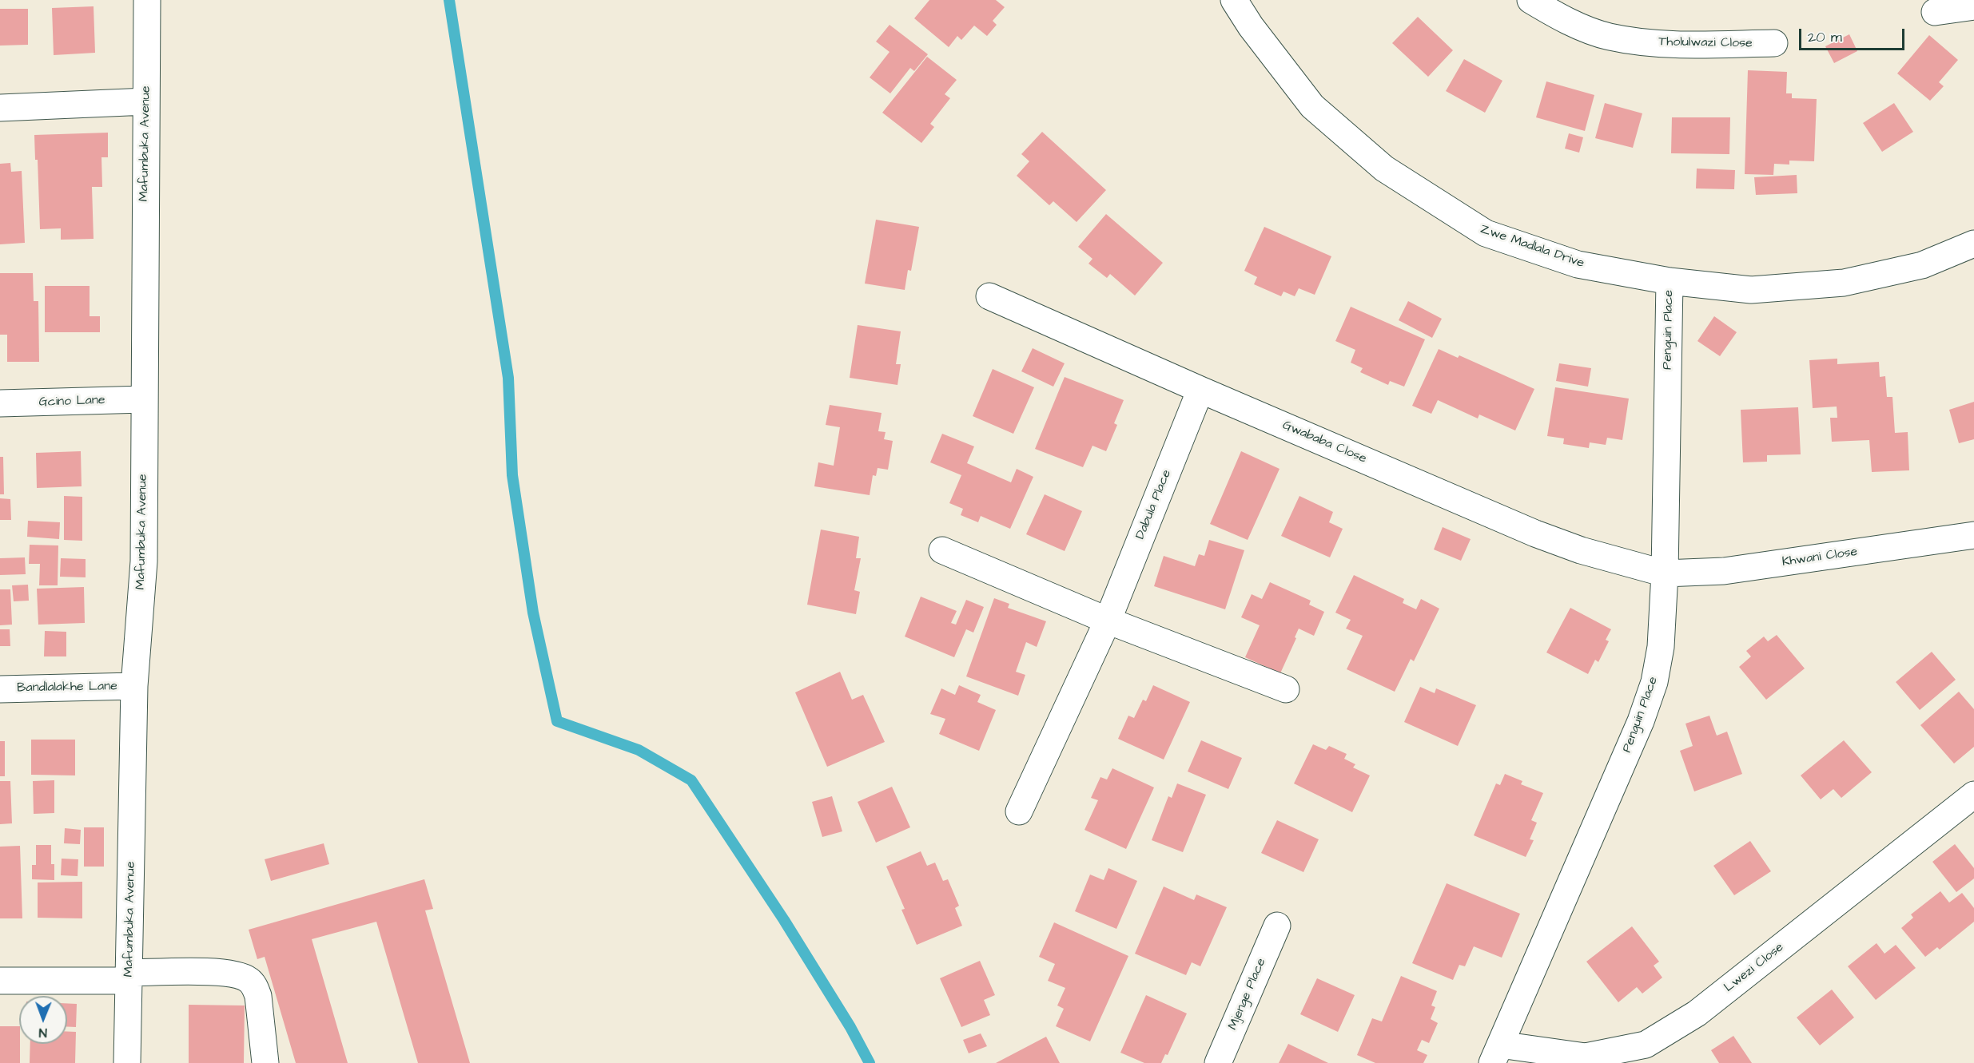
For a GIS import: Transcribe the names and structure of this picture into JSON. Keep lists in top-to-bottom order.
{
  "streets": {
    "street": [
      "Tholulwazi Close",
      "Mafumbuka Avenue",
      "Zwe Madlala Drive",
      "Penguin Place",
      "Gcino Lane",
      "Gwababa Close",
      "Dabula Place",
      "Khwani Close",
      "Bandlalakhe Lane",
      "Lwezi Close",
      "Mjenge Place"
    ]
  },
  "crossings": [
    ["Mafumbuka Avenue", "Gcino Lane"],
    ["Mafumbuka Avenue", "Bandlalakhe Lane"],
    ["Zwe Madlala Drive", "Penguin Place"],
    ["Penguin Place", "Gwababa Close"],
    ["Penguin Place", "Khwani Close"],
    ["Penguin Place", "Lwezi Close"],
    ["Gwababa Close", "Dabula Place"],
    ["Gwababa Close", "Khwani Close"]
  ],
  "scale_bar": "20 m",
  "north": "bottom"
}
